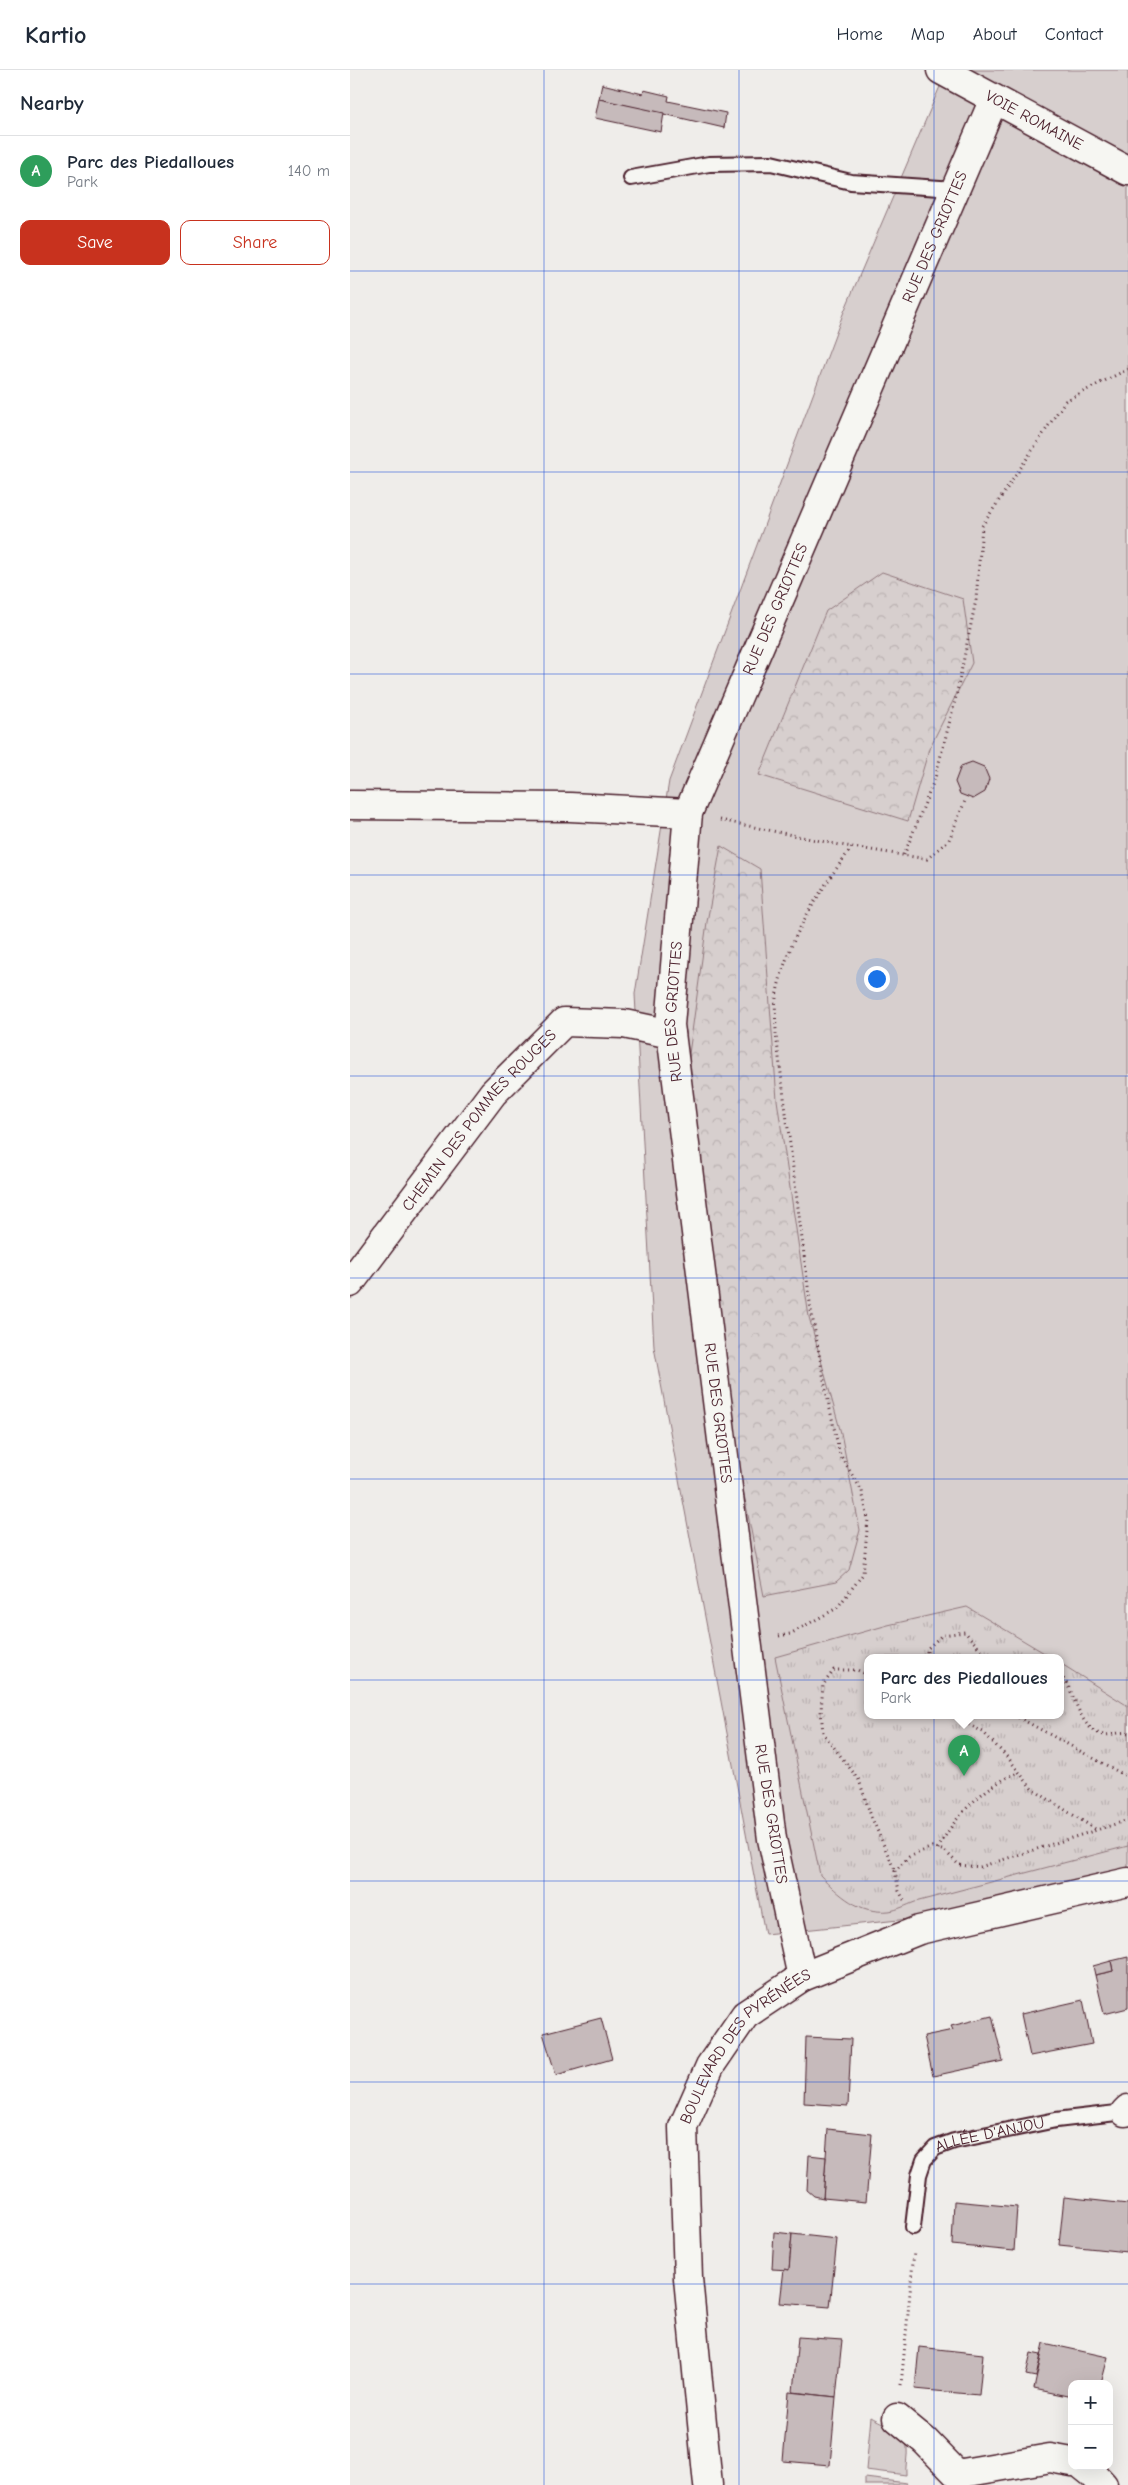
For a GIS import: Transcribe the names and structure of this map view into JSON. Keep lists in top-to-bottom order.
{
  "streets": {
    "street": [
      "VOIE ROMAINE",
      "RUE DES GRIOTTES",
      "CHEMIN DES POMMES ROUGES",
      "BOULEVARD DES PYRÉNÉES"
    ],
    "lane": ["ALLÉE D'ANJOU"]
  },
  "crossings": [
    ["VOIE ROMAINE", "RUE DES GRIOTTES"],
    ["RUE DES GRIOTTES", "CHEMIN DES POMMES ROUGES"],
    ["RUE DES GRIOTTES", "BOULEVARD DES PYRÉNÉES"]
  ],
  "page": {
    "header": "Kartio",
    "nav": [
      "Home",
      "Map",
      "About",
      "Contact"
    ],
    "heading": "Nearby",
    "list": [
      {
        "mark": "A",
        "name": "Parc des Piedalloues",
        "note": "Park",
        "value": "140 m"
      }
    ],
    "buttons": ["Save", "Share"],
    "popup": ["Parc des Piedalloues", "Park"],
    "pins": "A",
    "map_buttons": ["+", "−"]
  }
}
